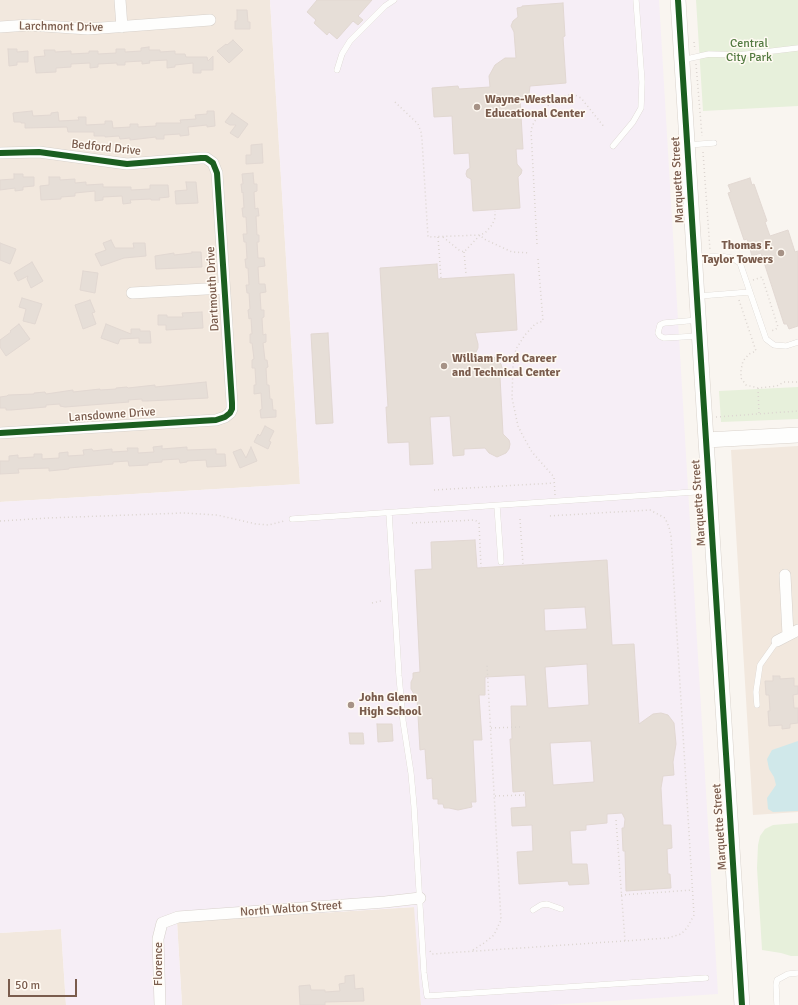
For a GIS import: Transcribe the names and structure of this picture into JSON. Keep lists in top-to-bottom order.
{
  "streets": {
    "street": [
      "Larchmont Drive",
      "Bedford Drive",
      "Marquette Street",
      "Dartmouth Drive",
      "Lansdowne Drive",
      "North Walton Street",
      "Florence"
    ]
  },
  "crossings": [
    ["Bedford Drive", "Dartmouth Drive"],
    ["Dartmouth Drive", "Lansdowne Drive"],
    ["North Walton Street", "Florence"]
  ],
  "parks": ["Central City Park"],
  "places": [
    "Wayne-Westland Educational Center",
    "Thomas F. Taylor Towers",
    "William Ford Career and Technical Center",
    "John Glenn High School"
  ],
  "scale_bar": "50 m"
}
